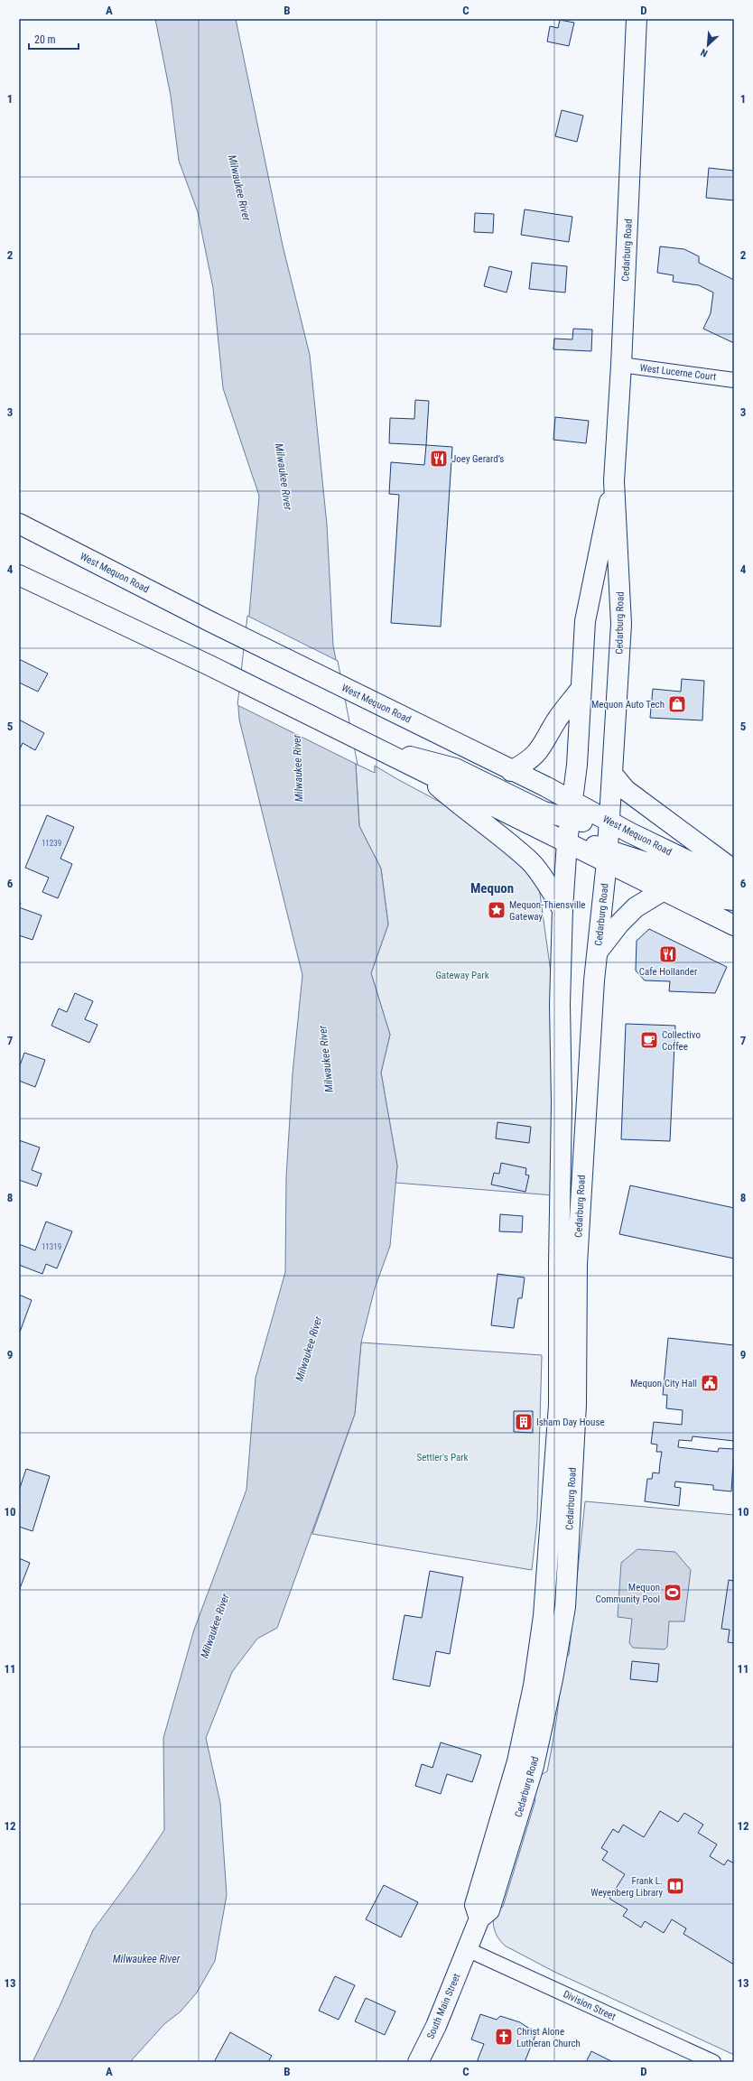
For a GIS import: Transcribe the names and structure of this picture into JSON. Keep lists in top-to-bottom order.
{
  "streets": {
    "main road": ["Cedarburg Road", "West Mequon Road", "South Main Street"],
    "street": ["West Lucerne Court", "Division Street"]
  },
  "crossings": [
    ["Cedarburg Road", "West Lucerne Court"],
    ["Cedarburg Road", "West Mequon Road"],
    ["Cedarburg Road", "Division Street"],
    ["Cedarburg Road", "South Main Street"],
    ["Division Street", "South Main Street"]
  ],
  "districts": ["Mequon"],
  "water": ["Milwaukee River"],
  "parks": ["Gateway Park", "Settler's Park"],
  "places": {
    "restaurant": ["Joey Gerard’s", "Cafe Hollander"],
    "shop": ["Mequon Auto Tech"],
    "place": ["Mequon-Thiensville Gateway"],
    "cafe": ["Collectivo Coffee"],
    "public building": ["Mequon City Hall"],
    "building": ["Isham Day House"],
    "sports": ["Mequon Community Pool"],
    "library": ["Frank L. Weyenberg Library"],
    "church": ["Christ Alone Lutheran Church"]
  },
  "house_numbers": ["11239", "11319"],
  "scale_bar": "20 m",
  "north": "bottom left",
  "grid": {
    "columns": [
      "A",
      "B",
      "C",
      "D"
    ],
    "rows": [
      "1",
      "2",
      "3",
      "4",
      "5",
      "6",
      "7",
      "8",
      "9",
      "10",
      "11",
      "12",
      "13"
    ]
  }
}
